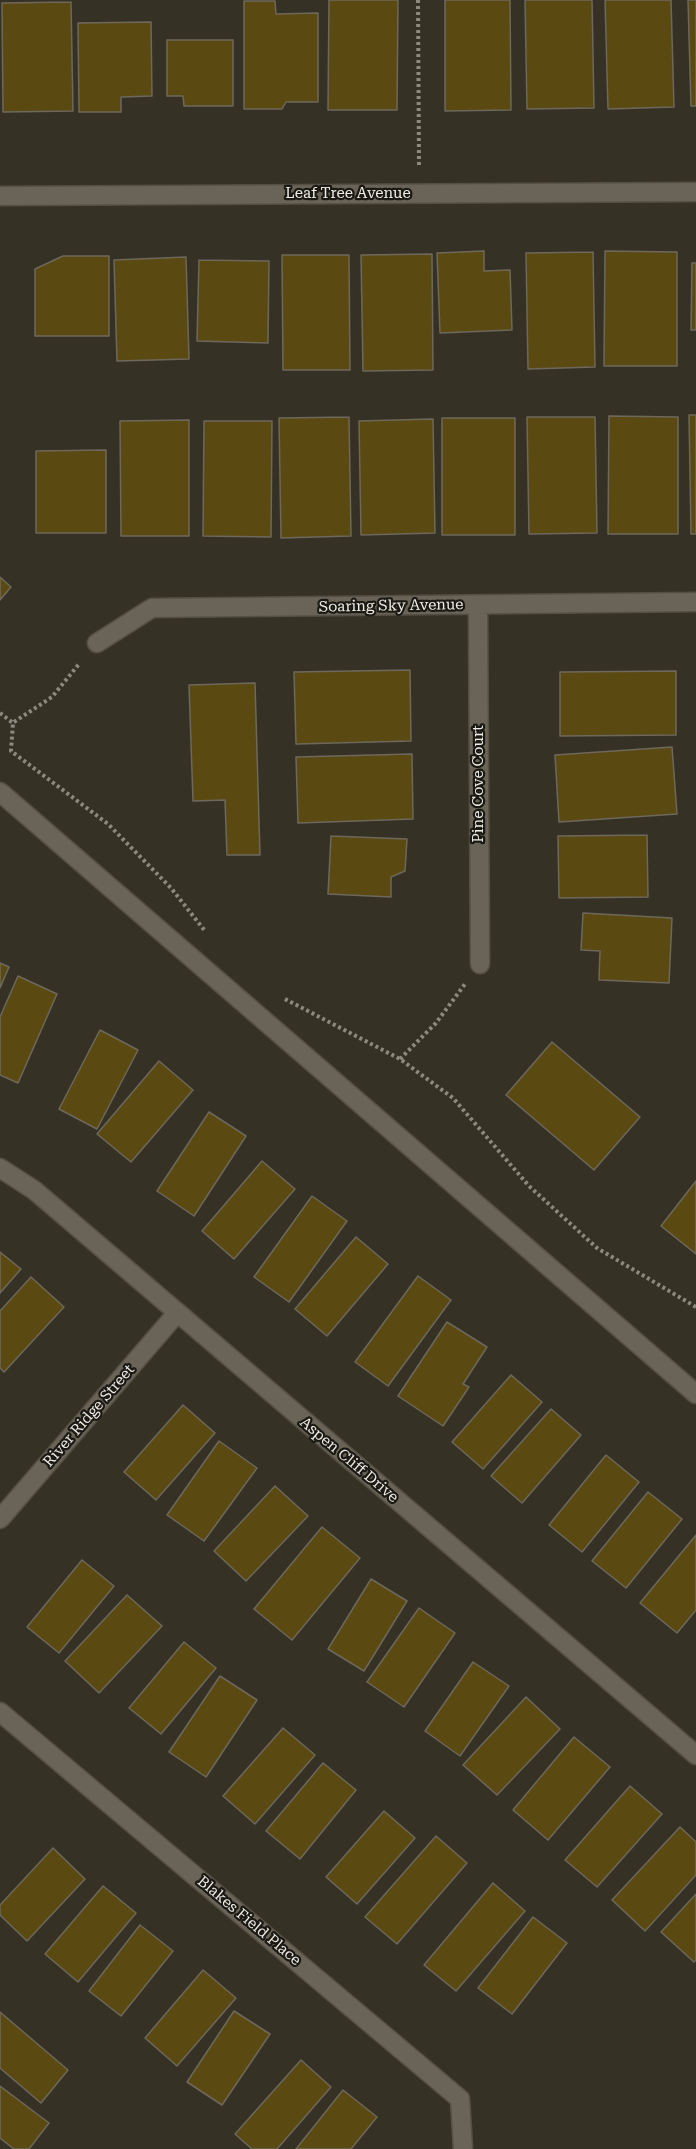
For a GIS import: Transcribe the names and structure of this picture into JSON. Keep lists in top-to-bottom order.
{
  "streets": {
    "street": [
      "Leaf Tree Avenue",
      "Soaring Sky Avenue",
      "Pine Cove Court",
      "River Ridge Street",
      "Aspen Cliff Drive",
      "Blakes Field Place"
    ]
  },
  "crossings": [
    ["Soaring Sky Avenue", "Pine Cove Court"],
    ["River Ridge Street", "Aspen Cliff Drive"]
  ]
}
